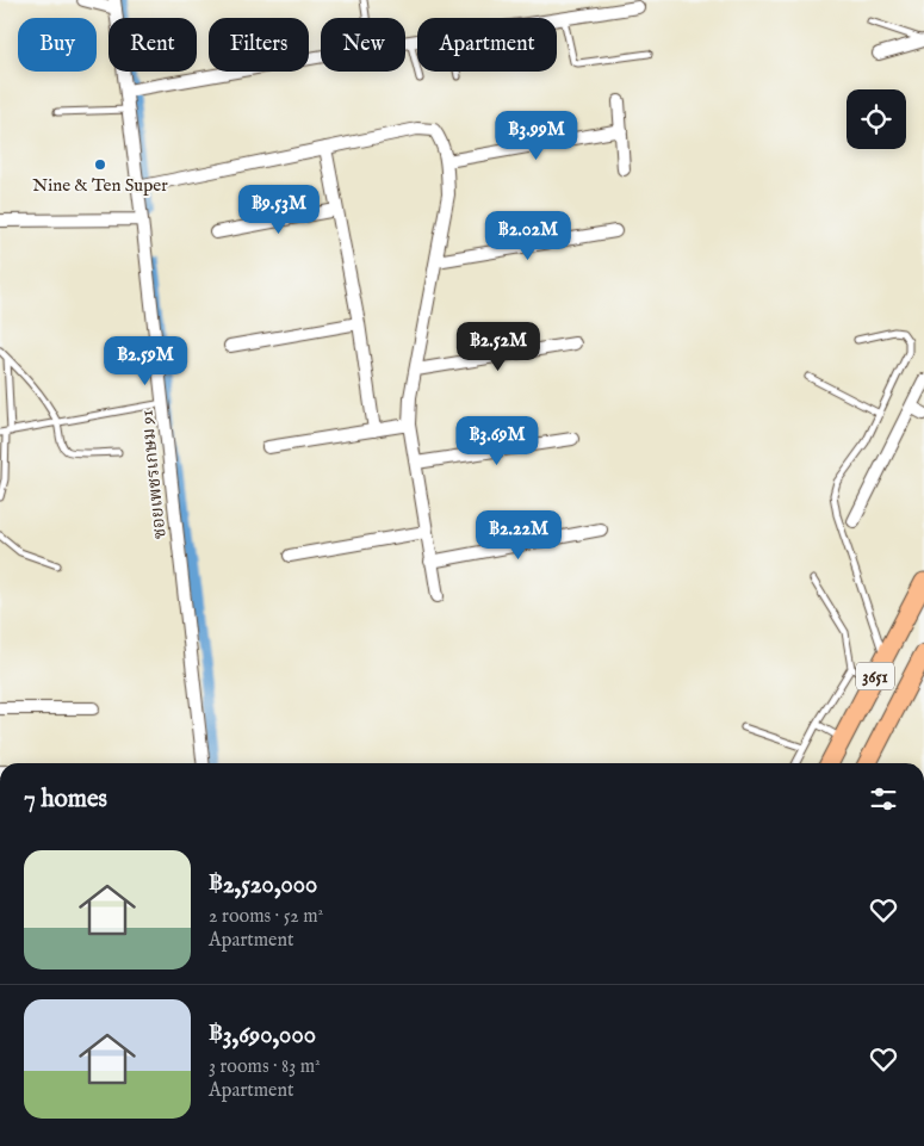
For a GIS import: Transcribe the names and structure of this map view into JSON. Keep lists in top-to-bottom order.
{
  "streets": {
    "main road": ["3651"],
    "street": ["ซอยเพชรเกษม 91"]
  },
  "places": ["Nine & Ten Super"],
  "page": {
    "chip": [
      "Buy",
      "Rent",
      "Filters",
      "New",
      "Apartment"
    ],
    "price": [
      "฿3.99M",
      "฿9.53M",
      "฿2.02M",
      "฿2.52M",
      "฿2.59M",
      "฿3.69M",
      "฿2.22M"
    ],
    "heading": "7 homes",
    "list": [
      {
        "name": "฿2,520,000",
        "note": "2 rooms · 52 m² · Apartment"
      },
      {
        "name": "฿3,690,000",
        "note": "3 rooms · 83 m² · Apartment"
      }
    ]
  }
}
